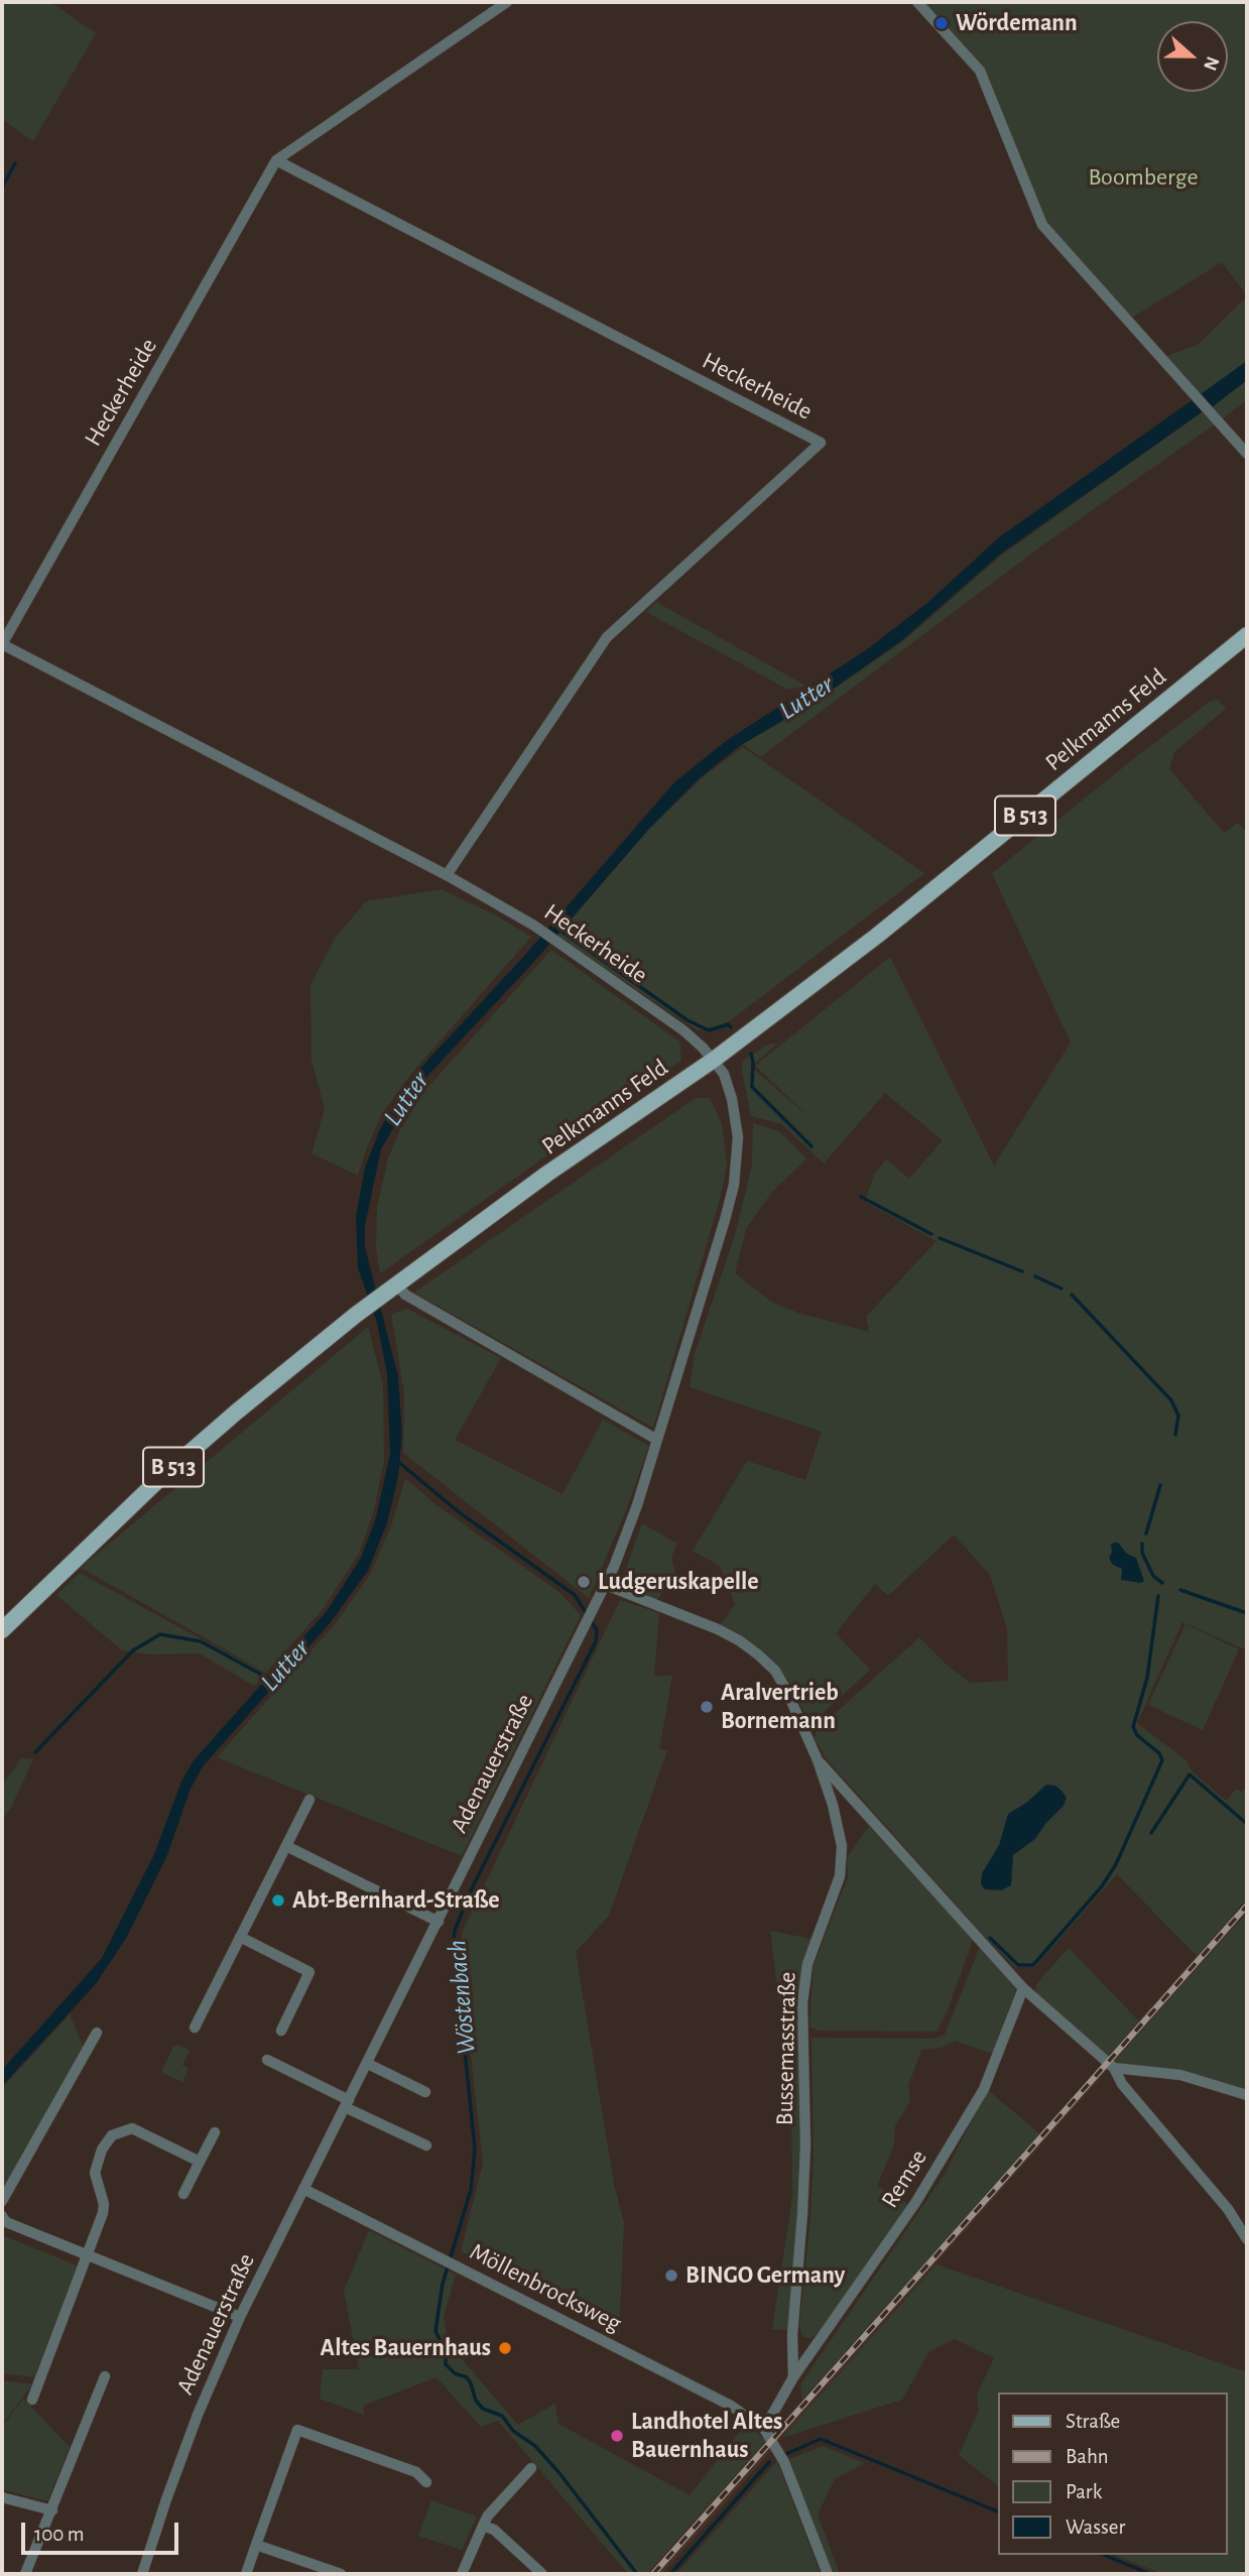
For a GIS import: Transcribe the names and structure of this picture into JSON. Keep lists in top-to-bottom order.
{
  "streets": {
    "main road": ["Pelkmanns Feld", "B 513"],
    "street": [
      "Heckerheide",
      "Adenauerstraße",
      "Bussemasstraße",
      "Remse",
      "Möllenbrocksweg"
    ]
  },
  "crossings": [
    ["Heckerheide", "Pelkmanns Feld"],
    ["Heckerheide", "Adenauerstraße"],
    ["Pelkmanns Feld", "Adenauerstraße"],
    ["Adenauerstraße", "Bussemasstraße"],
    ["Adenauerstraße", "Möllenbrocksweg"],
    ["Bussemasstraße", "Remse"]
  ],
  "water": ["Lutter", "Wöstenbach"],
  "parks": ["Boomberge"],
  "places": [
    "Wördemann",
    "Ludgeruskapelle",
    "Aralvertrieb Bornemann",
    "Abt-Bernhard-Straße",
    "BINGO Germany",
    "Altes Bauernhaus",
    "Landhotel Altes Bauernhaus"
  ],
  "legend": [
    "Straße",
    "Bahn",
    "Park",
    "Wasser"
  ],
  "scale_bar": "100 m",
  "north": "right"
}
